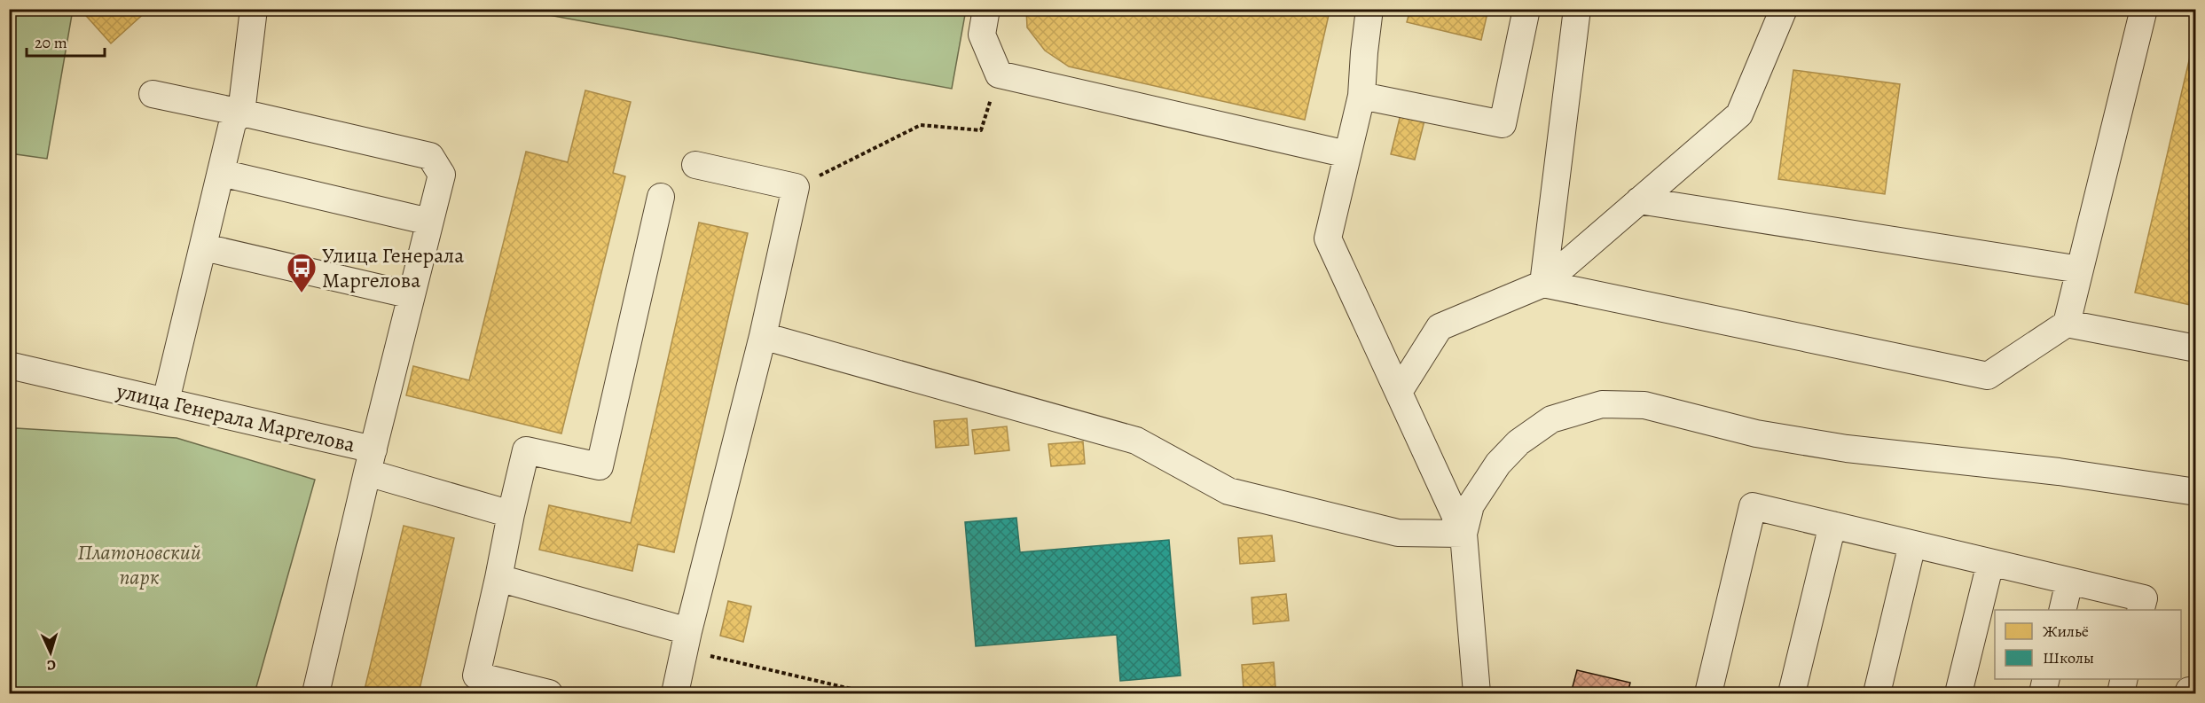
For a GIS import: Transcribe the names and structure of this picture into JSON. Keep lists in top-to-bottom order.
{
  "streets": {
    "street": ["улица Генерала Маргелова"]
  },
  "parks": ["Платоновский парк"],
  "places": {
    "bus stop": ["Улица Генерала Маргелова"]
  },
  "legend": ["Жильё", "Школы"],
  "scale_bar": "20 m",
  "north": "bottom"
}
